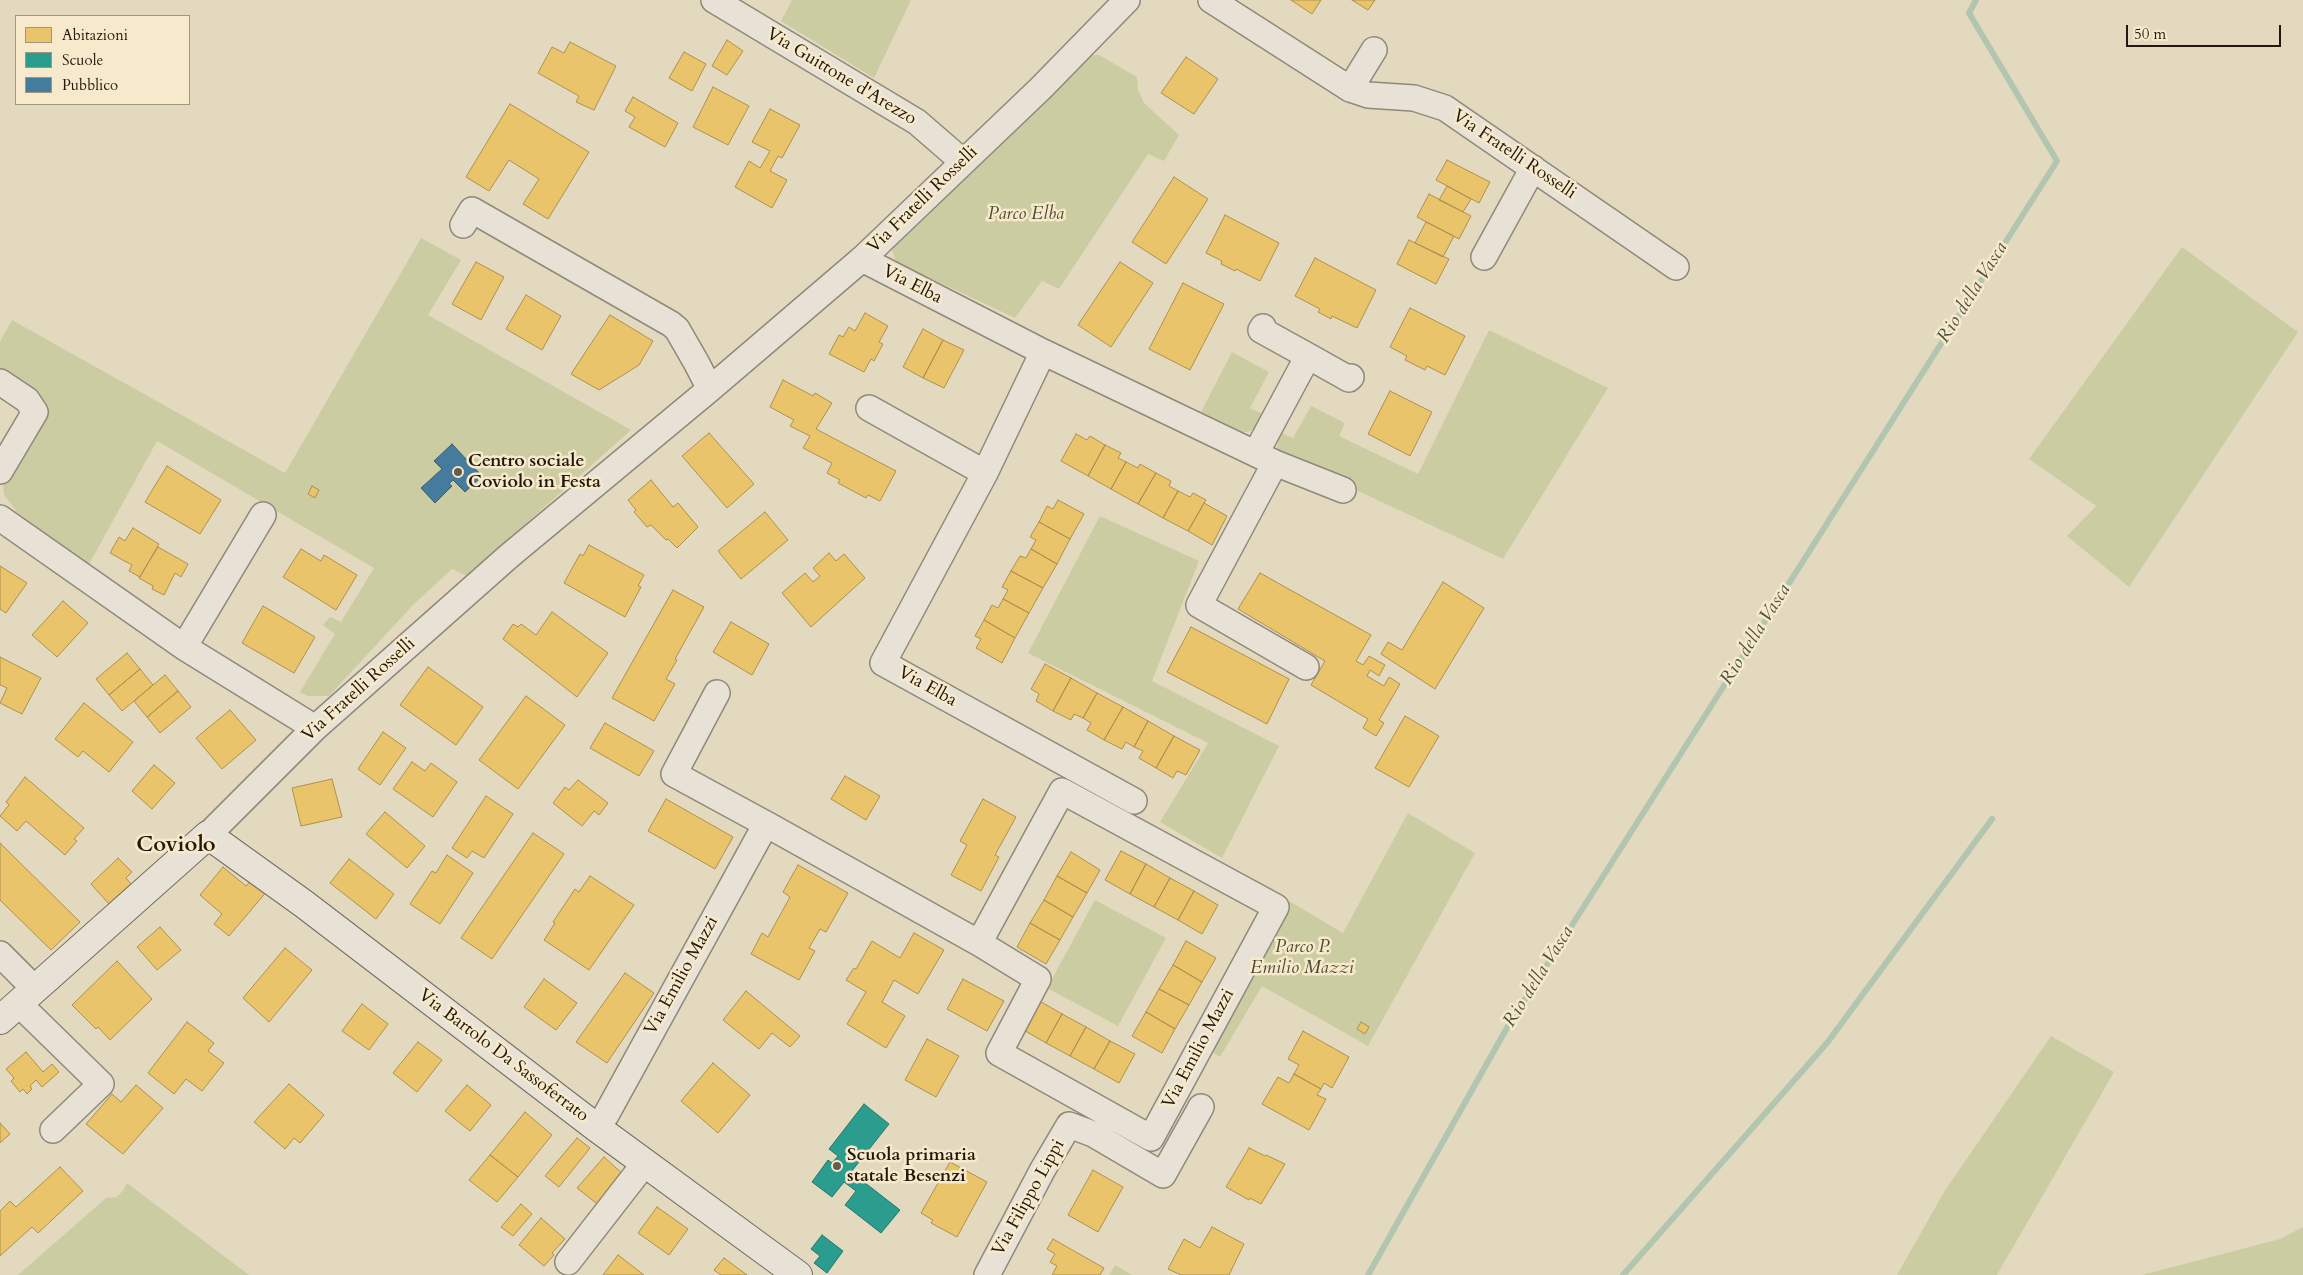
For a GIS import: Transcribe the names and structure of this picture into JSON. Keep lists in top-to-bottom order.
{
  "streets": {
    "street": [
      "Via Guittone d'Arezzo",
      "Via Fratelli Rosselli",
      "Via Elba",
      "Via Emilio Mazzi",
      "Via Bartolo Da Sassoferrato",
      "Via Filippo Lippi"
    ]
  },
  "crossings": [
    ["Via Guittone d'Arezzo", "Via Fratelli Rosselli"],
    ["Via Fratelli Rosselli", "Via Elba"],
    ["Via Fratelli Rosselli", "Via Bartolo Da Sassoferrato"],
    ["Via Emilio Mazzi", "Via Bartolo Da Sassoferrato"]
  ],
  "districts": ["Coviolo"],
  "water": ["Rio della Vasca"],
  "parks": ["Parco Elba", "Parco P. Emilio Mazzi"],
  "places": ["Centro sociale Coviolo in Festa", "Scuola primaria statale Besenzi"],
  "legend": ["Abitazioni", "Scuole", "Pubblico"],
  "scale_bar": "50 m"
}
